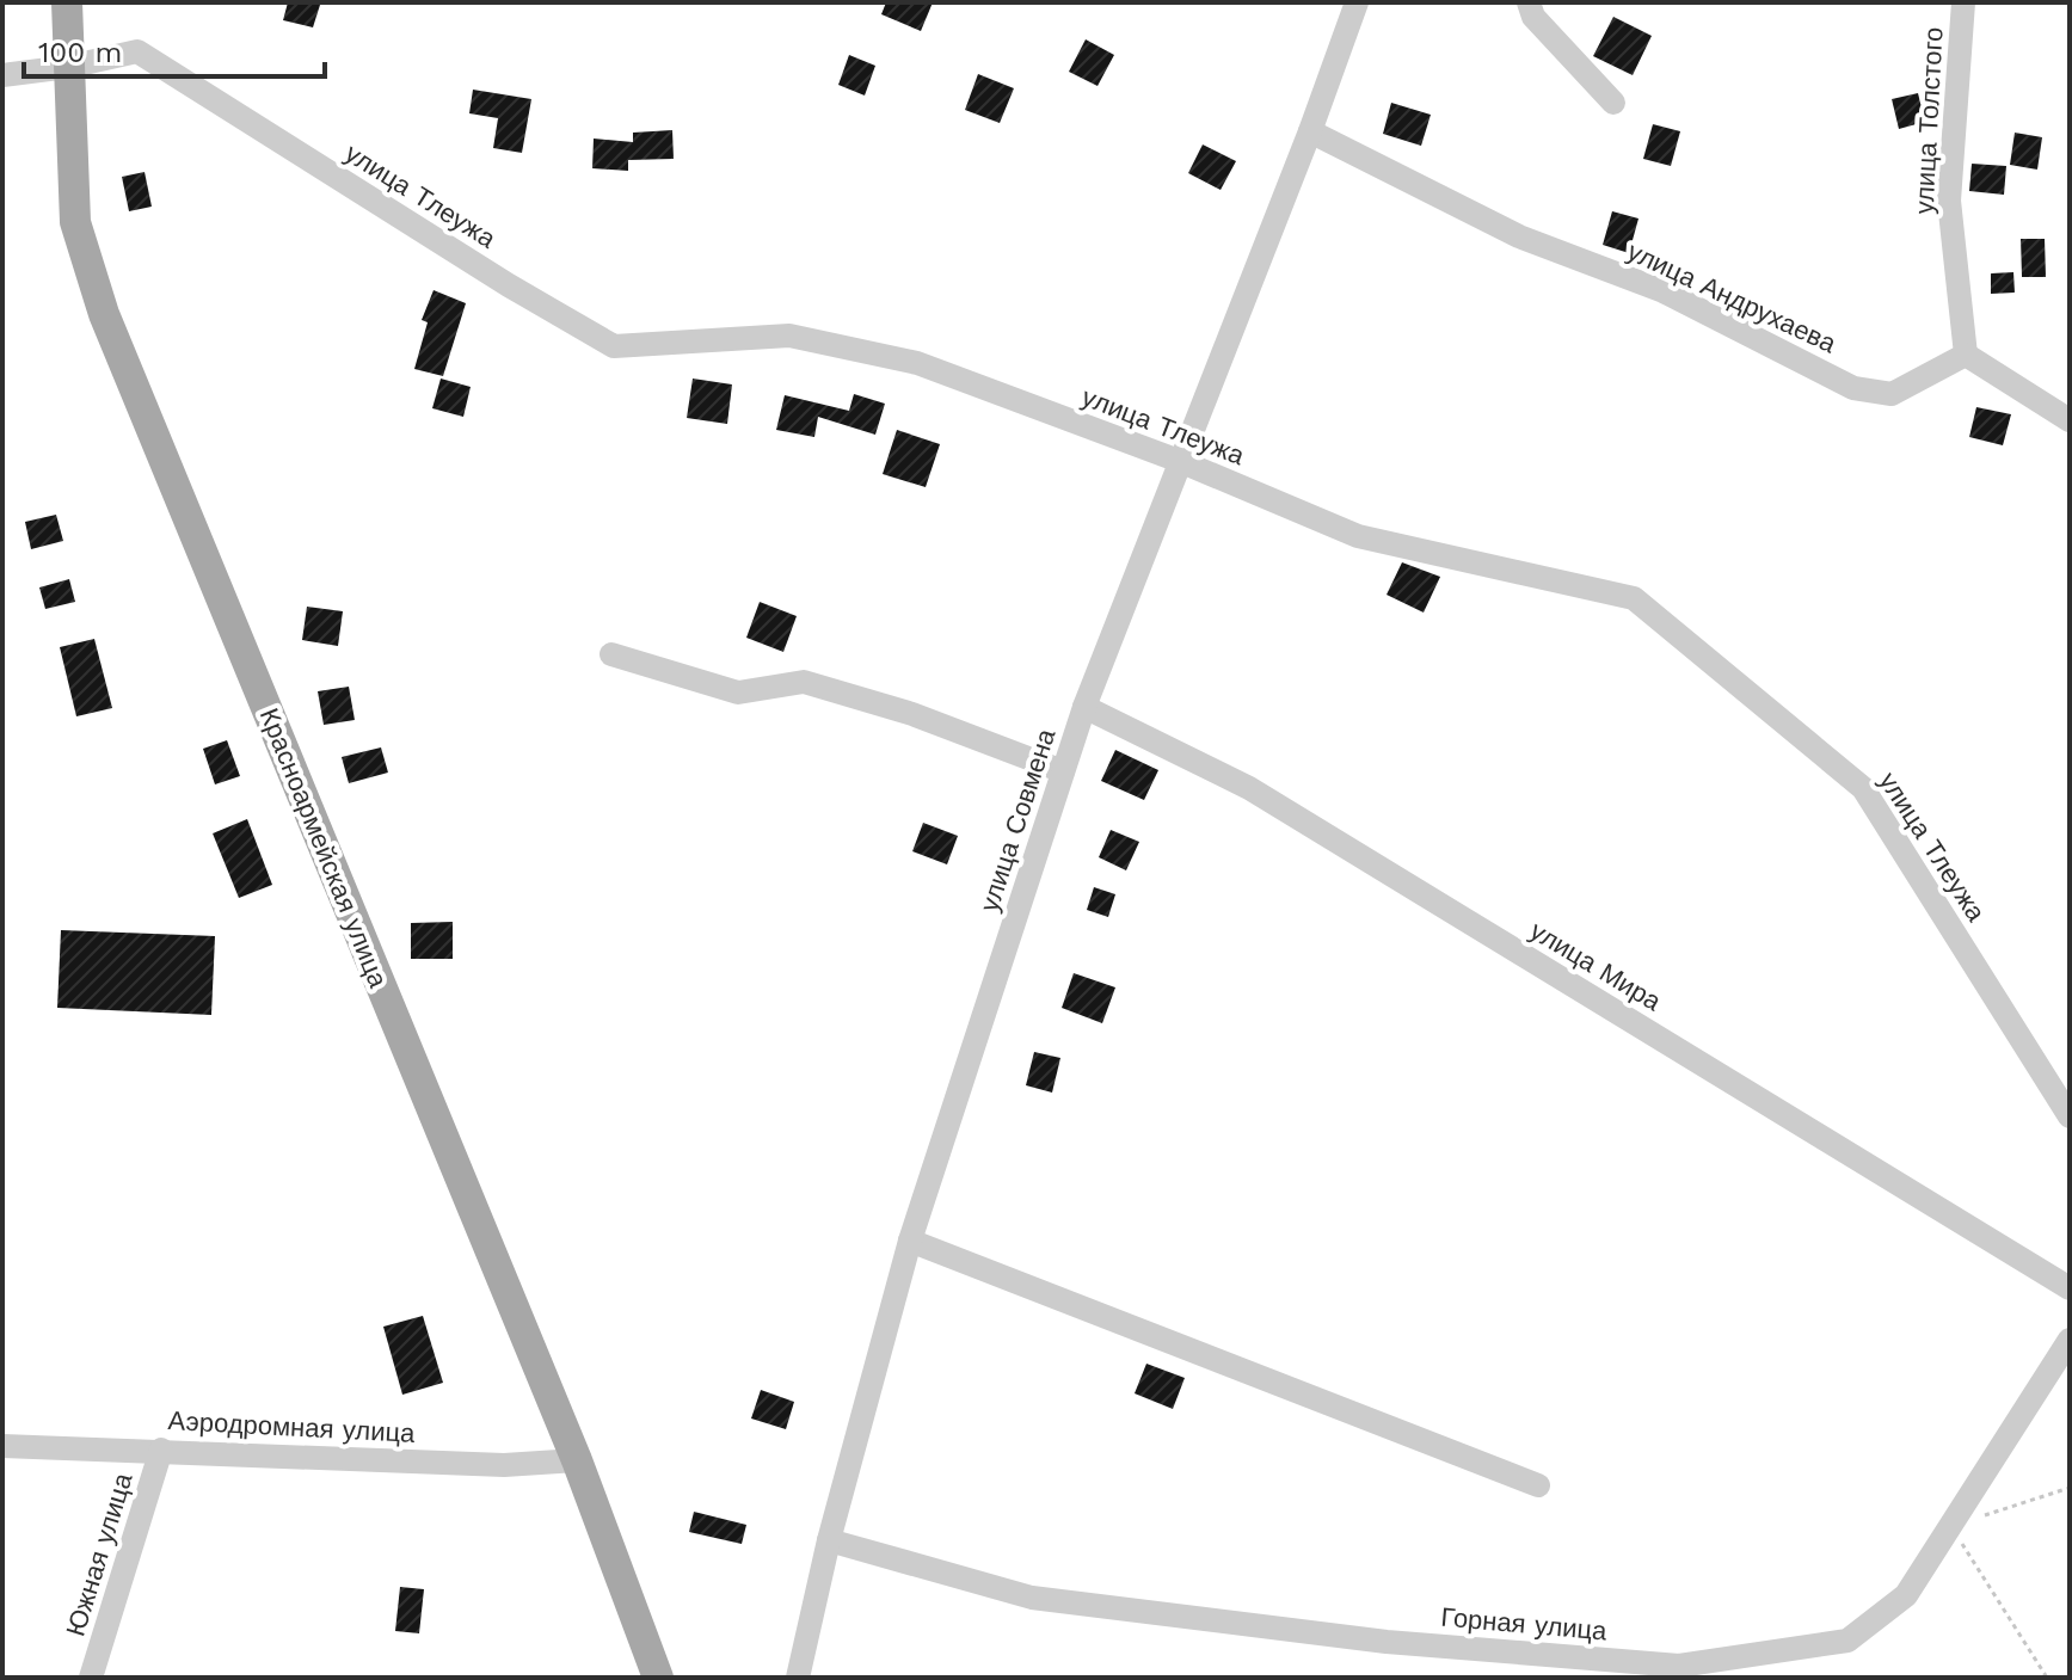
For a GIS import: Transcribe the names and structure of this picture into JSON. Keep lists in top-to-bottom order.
{
  "streets": {
    "main road": ["Красноармейская улица"],
    "street": [
      "улица Толстого",
      "улица Тлеужа",
      "улица Андрухаева",
      "улица Совмена",
      "улица Мира",
      "Аэродромная улица",
      "Южная улица",
      "Горная улица"
    ]
  },
  "crossings": [
    ["улица Толстого", "улица Андрухаева"],
    ["улица Тлеужа", "улица Совмена"],
    ["улица Тлеужа", "Красноармейская улица"],
    ["улица Андрухаева", "улица Совмена"],
    ["улица Совмена", "улица Мира"],
    ["улица Совмена", "Горная улица"],
    ["Красноармейская улица", "Аэродромная улица"],
    ["Аэродромная улица", "Южная улица"]
  ],
  "scale_bar": "100 m"
}
